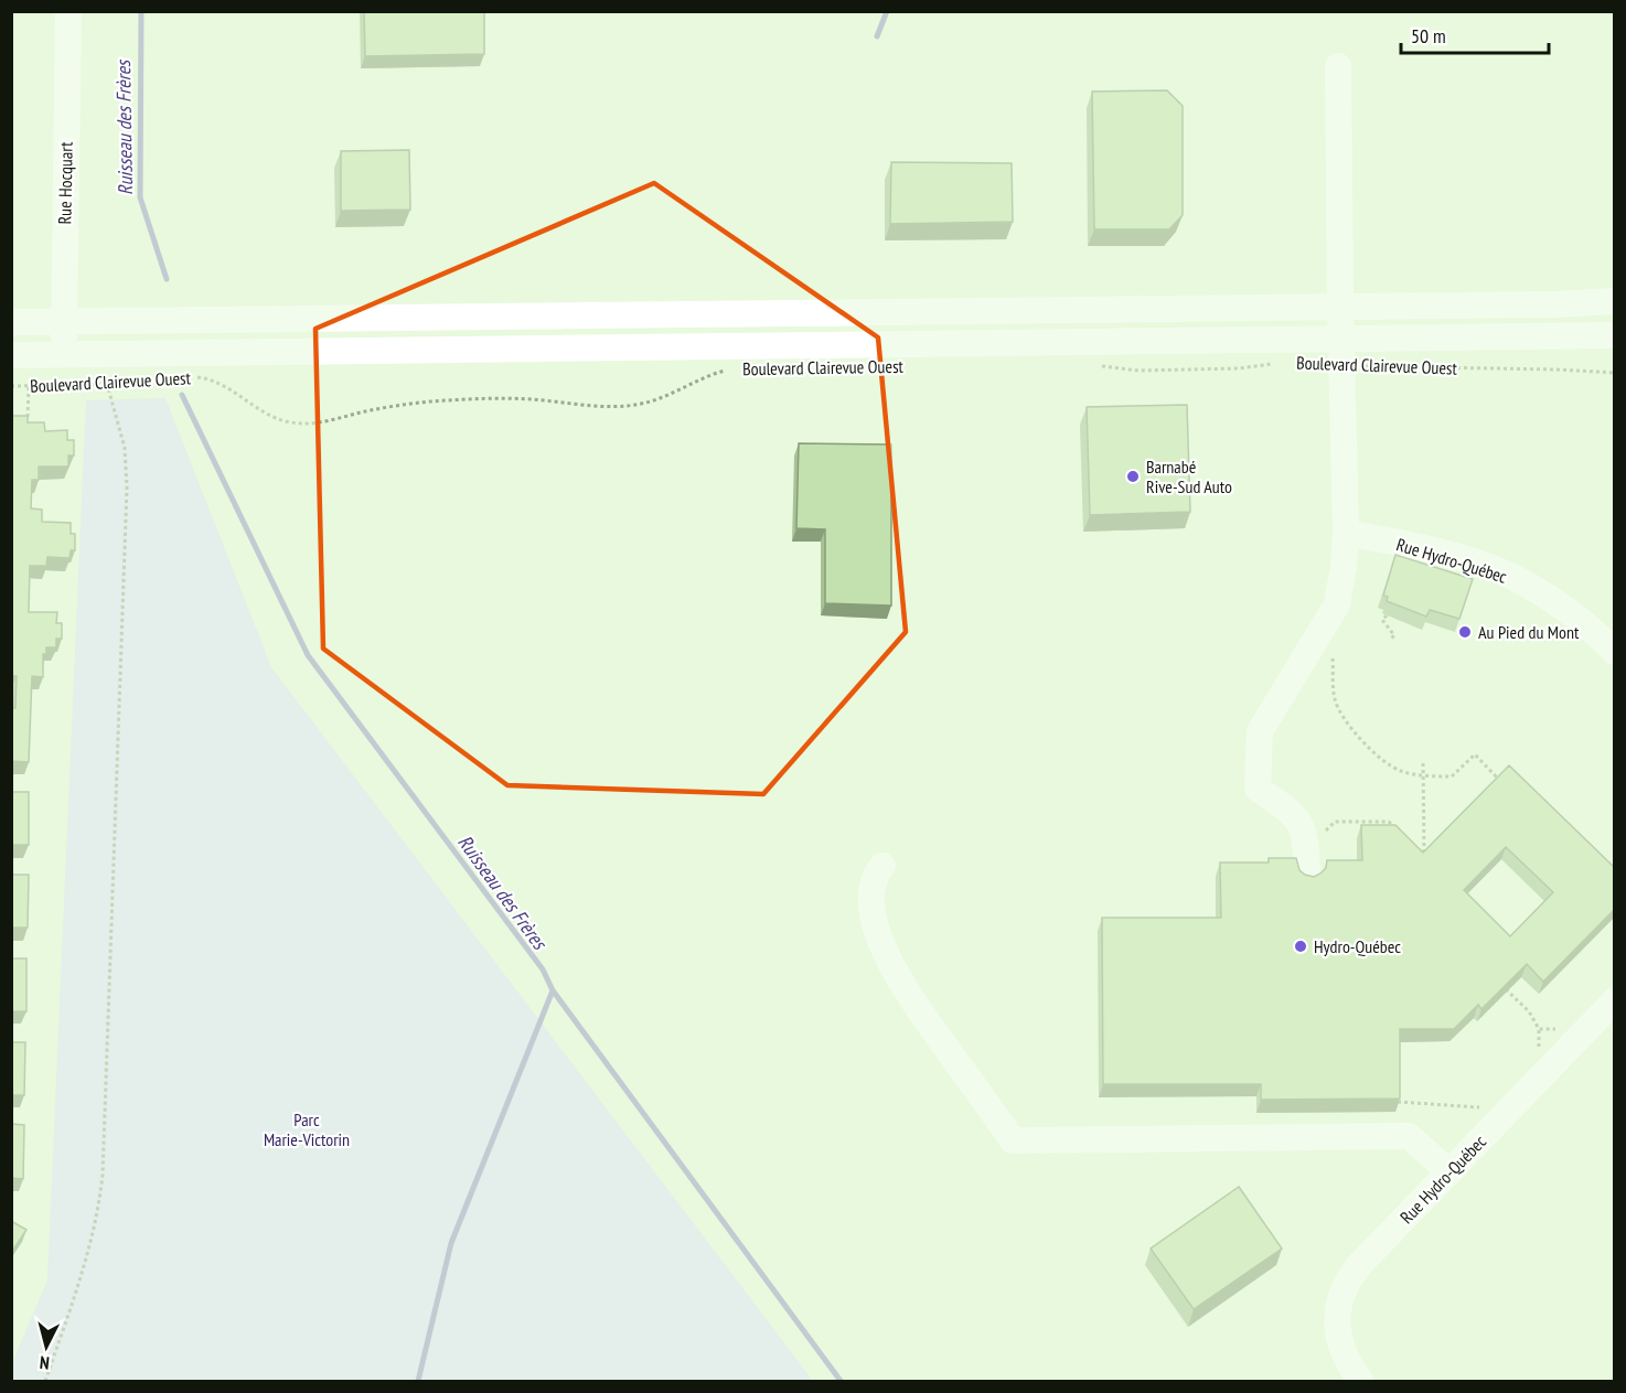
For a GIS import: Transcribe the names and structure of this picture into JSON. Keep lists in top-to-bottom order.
{
  "streets": {
    "street": ["Rue Hocquart", "Boulevard Clairevue Ouest", "Rue Hydro-Québec"]
  },
  "crossings": [
    ["Rue Hocquart", "Boulevard Clairevue Ouest"]
  ],
  "water": ["Ruisseau des Frères"],
  "parks": ["Parc Marie-Victorin"],
  "places": ["Barnabé Rive-Sud Auto", "Au Pied du Mont", "Hydro-Québec"],
  "scale_bar": "50 m",
  "north": "bottom"
}
